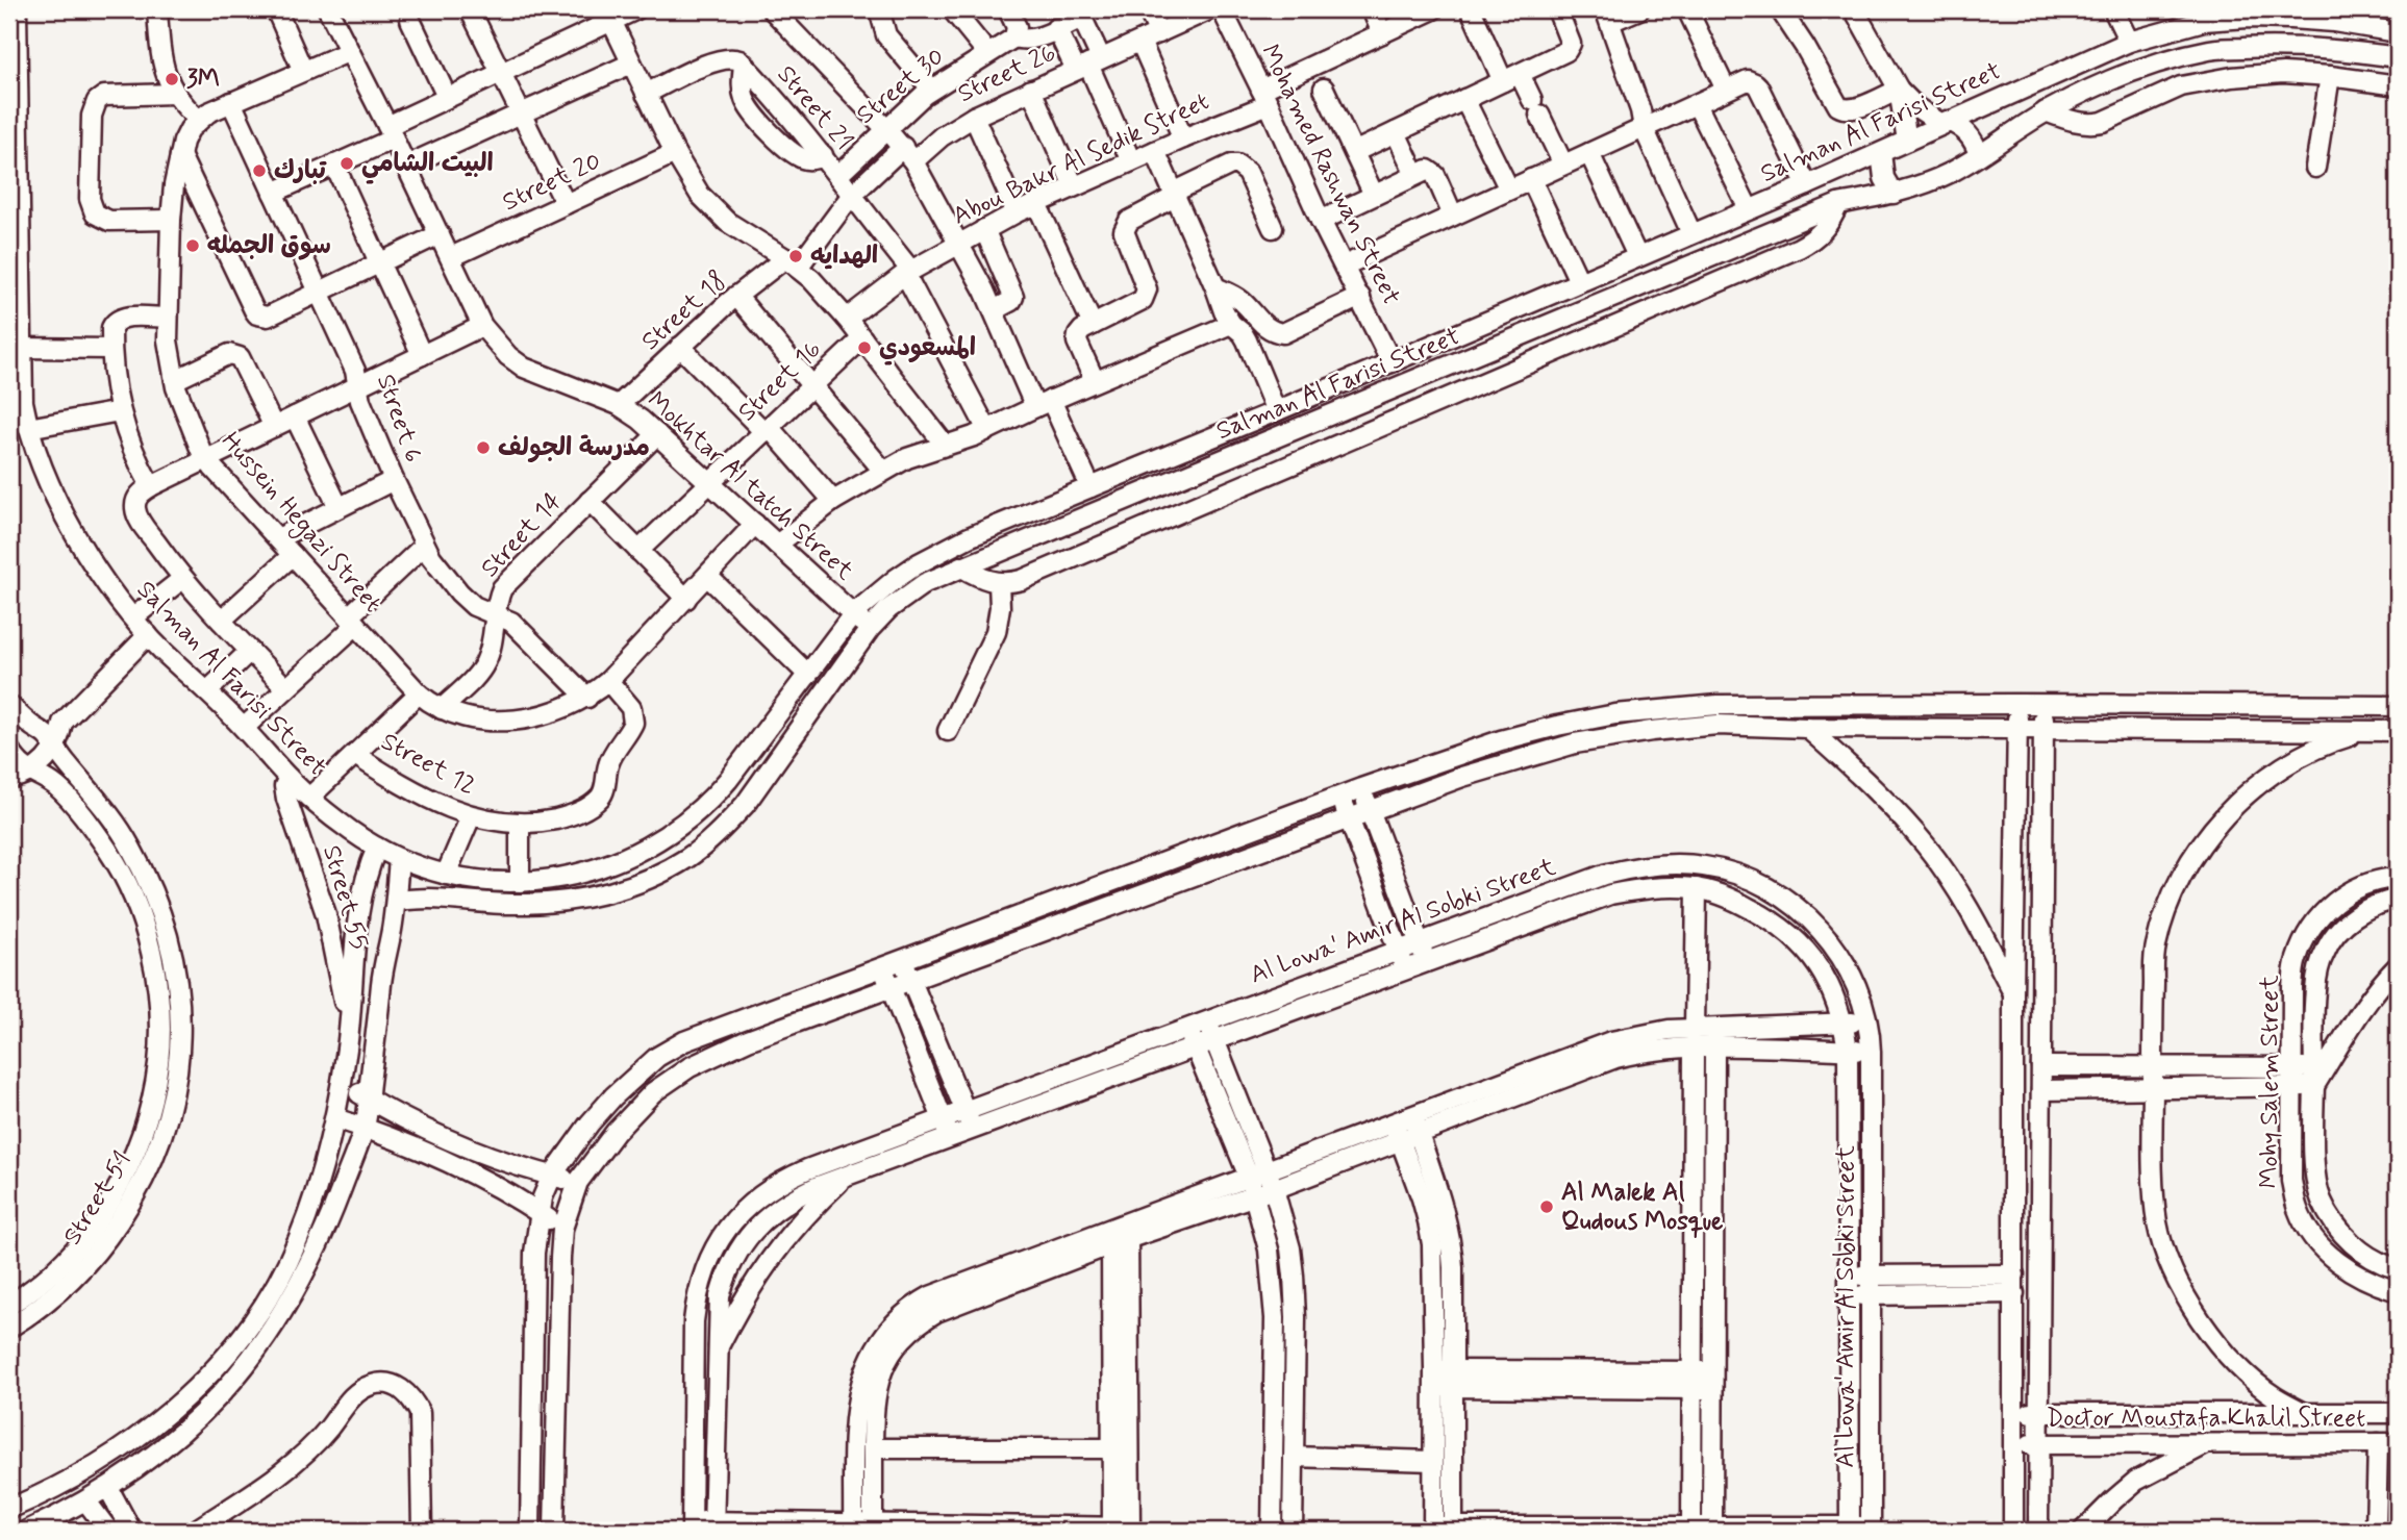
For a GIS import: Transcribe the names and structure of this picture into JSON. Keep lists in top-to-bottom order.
{
  "streets": {
    "street": [
      "Street 26",
      "Street 30",
      "Street 21",
      "Salman Al Farisi Street",
      "Abou Bakr Al Sedik Street",
      "Mohamed Rashwan Street",
      "Street 20",
      "Street 18",
      "Street 16",
      "Street 6",
      "Mokhtar Al tatch Street",
      "Hussein Hegazi Street",
      "Street 14",
      "Street 12",
      "Street 55",
      "Al Lowa' Amir Al Sobki Street",
      "Mohy Salem Street",
      "Street 51",
      "Doctor Moustafa Khalil Street"
    ]
  },
  "crossings": [
    ["Street 26", "Street 21"],
    ["Street 26", "Street 18"],
    ["Street 30", "Street 21"],
    ["Street 21", "Abou Bakr Al Sedik Street"],
    ["Salman Al Farisi Street", "Mohamed Rashwan Street"],
    ["Salman Al Farisi Street", "Mokhtar Al tatch Street"],
    ["Salman Al Farisi Street", "Street 55"],
    ["Abou Bakr Al Sedik Street", "Mohamed Rashwan Street"],
    ["Street 20", "Mokhtar Al tatch Street"],
    ["Street 18", "Mokhtar Al tatch Street"],
    ["Street 16", "Mokhtar Al tatch Street"],
    ["Street 6", "Hussein Hegazi Street"],
    ["Street 6", "Street 14"],
    ["Mokhtar Al tatch Street", "Hussein Hegazi Street"],
    ["Mokhtar Al tatch Street", "Street 14"],
    ["Hussein Hegazi Street", "Street 14"],
    ["Hussein Hegazi Street", "Street 12"]
  ],
  "places": [
    "3M",
    "البيت الشامي",
    "تبارك",
    "سوق الجمله",
    "الهدايه",
    "المسعودي",
    "مدرسة الجولف",
    "Al Malek Al Qudous Mosque"
  ]
}
